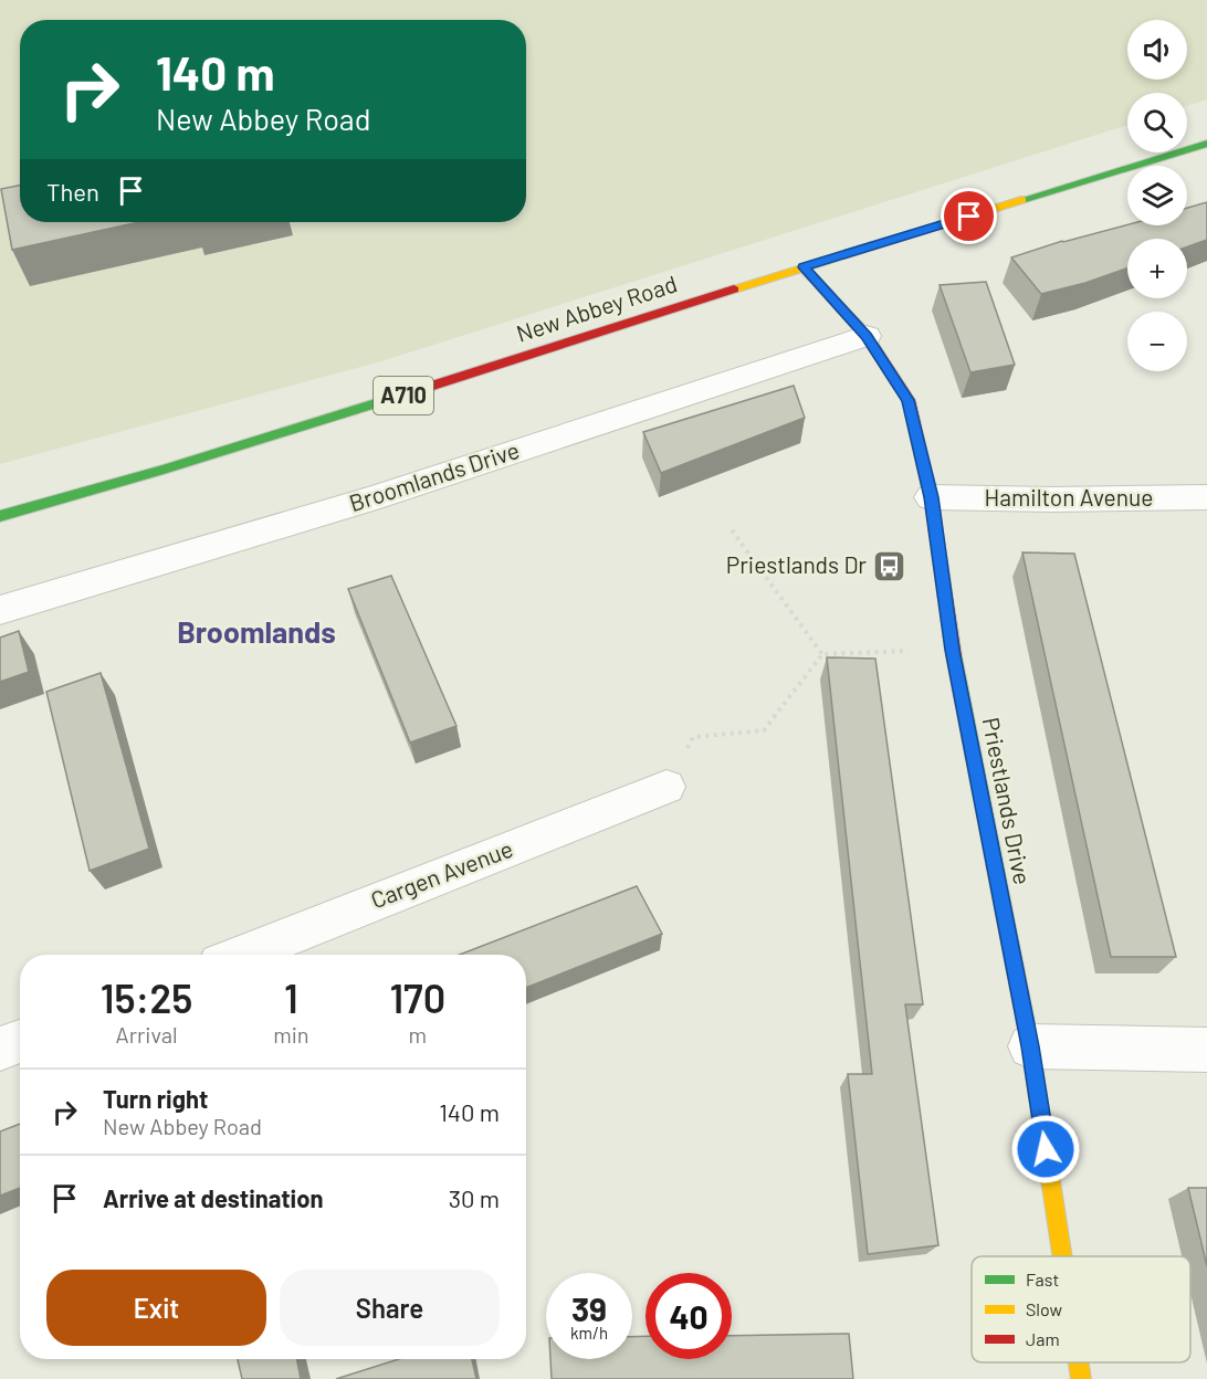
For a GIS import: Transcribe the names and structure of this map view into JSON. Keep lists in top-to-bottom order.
{
  "streets": {
    "main road": ["New Abbey Road", "A710", "Priestlands Drive"],
    "street": ["Broomlands Drive", "Hamilton Avenue", "Cargen Avenue"]
  },
  "crossings": [
    ["New Abbey Road", "Priestlands Drive"],
    ["Broomlands Drive", "Priestlands Drive"],
    ["Hamilton Avenue", "Priestlands Drive"]
  ],
  "districts": ["Broomlands"],
  "places": {
    "bus stop": ["Priestlands Dr"]
  },
  "legend": ["Fast", "Slow", "Jam"],
  "page": {
    "map_buttons": ["+", "−"],
    "turn": ["140 m", "New Abbey Road"],
    "then": "Then",
    "eta": [
      "15:25",
      "Arrival",
      "1",
      "min",
      "170",
      "m"
    ],
    "list": [
      {
        "name": "Turn right",
        "note": "New Abbey Road",
        "value": "140 m"
      },
      {
        "name": "Arrive at destination",
        "value": "30 m"
      }
    ],
    "buttons": ["Exit", "Share"],
    "speed": "39 km/h",
    "limit": "40"
  }
}
